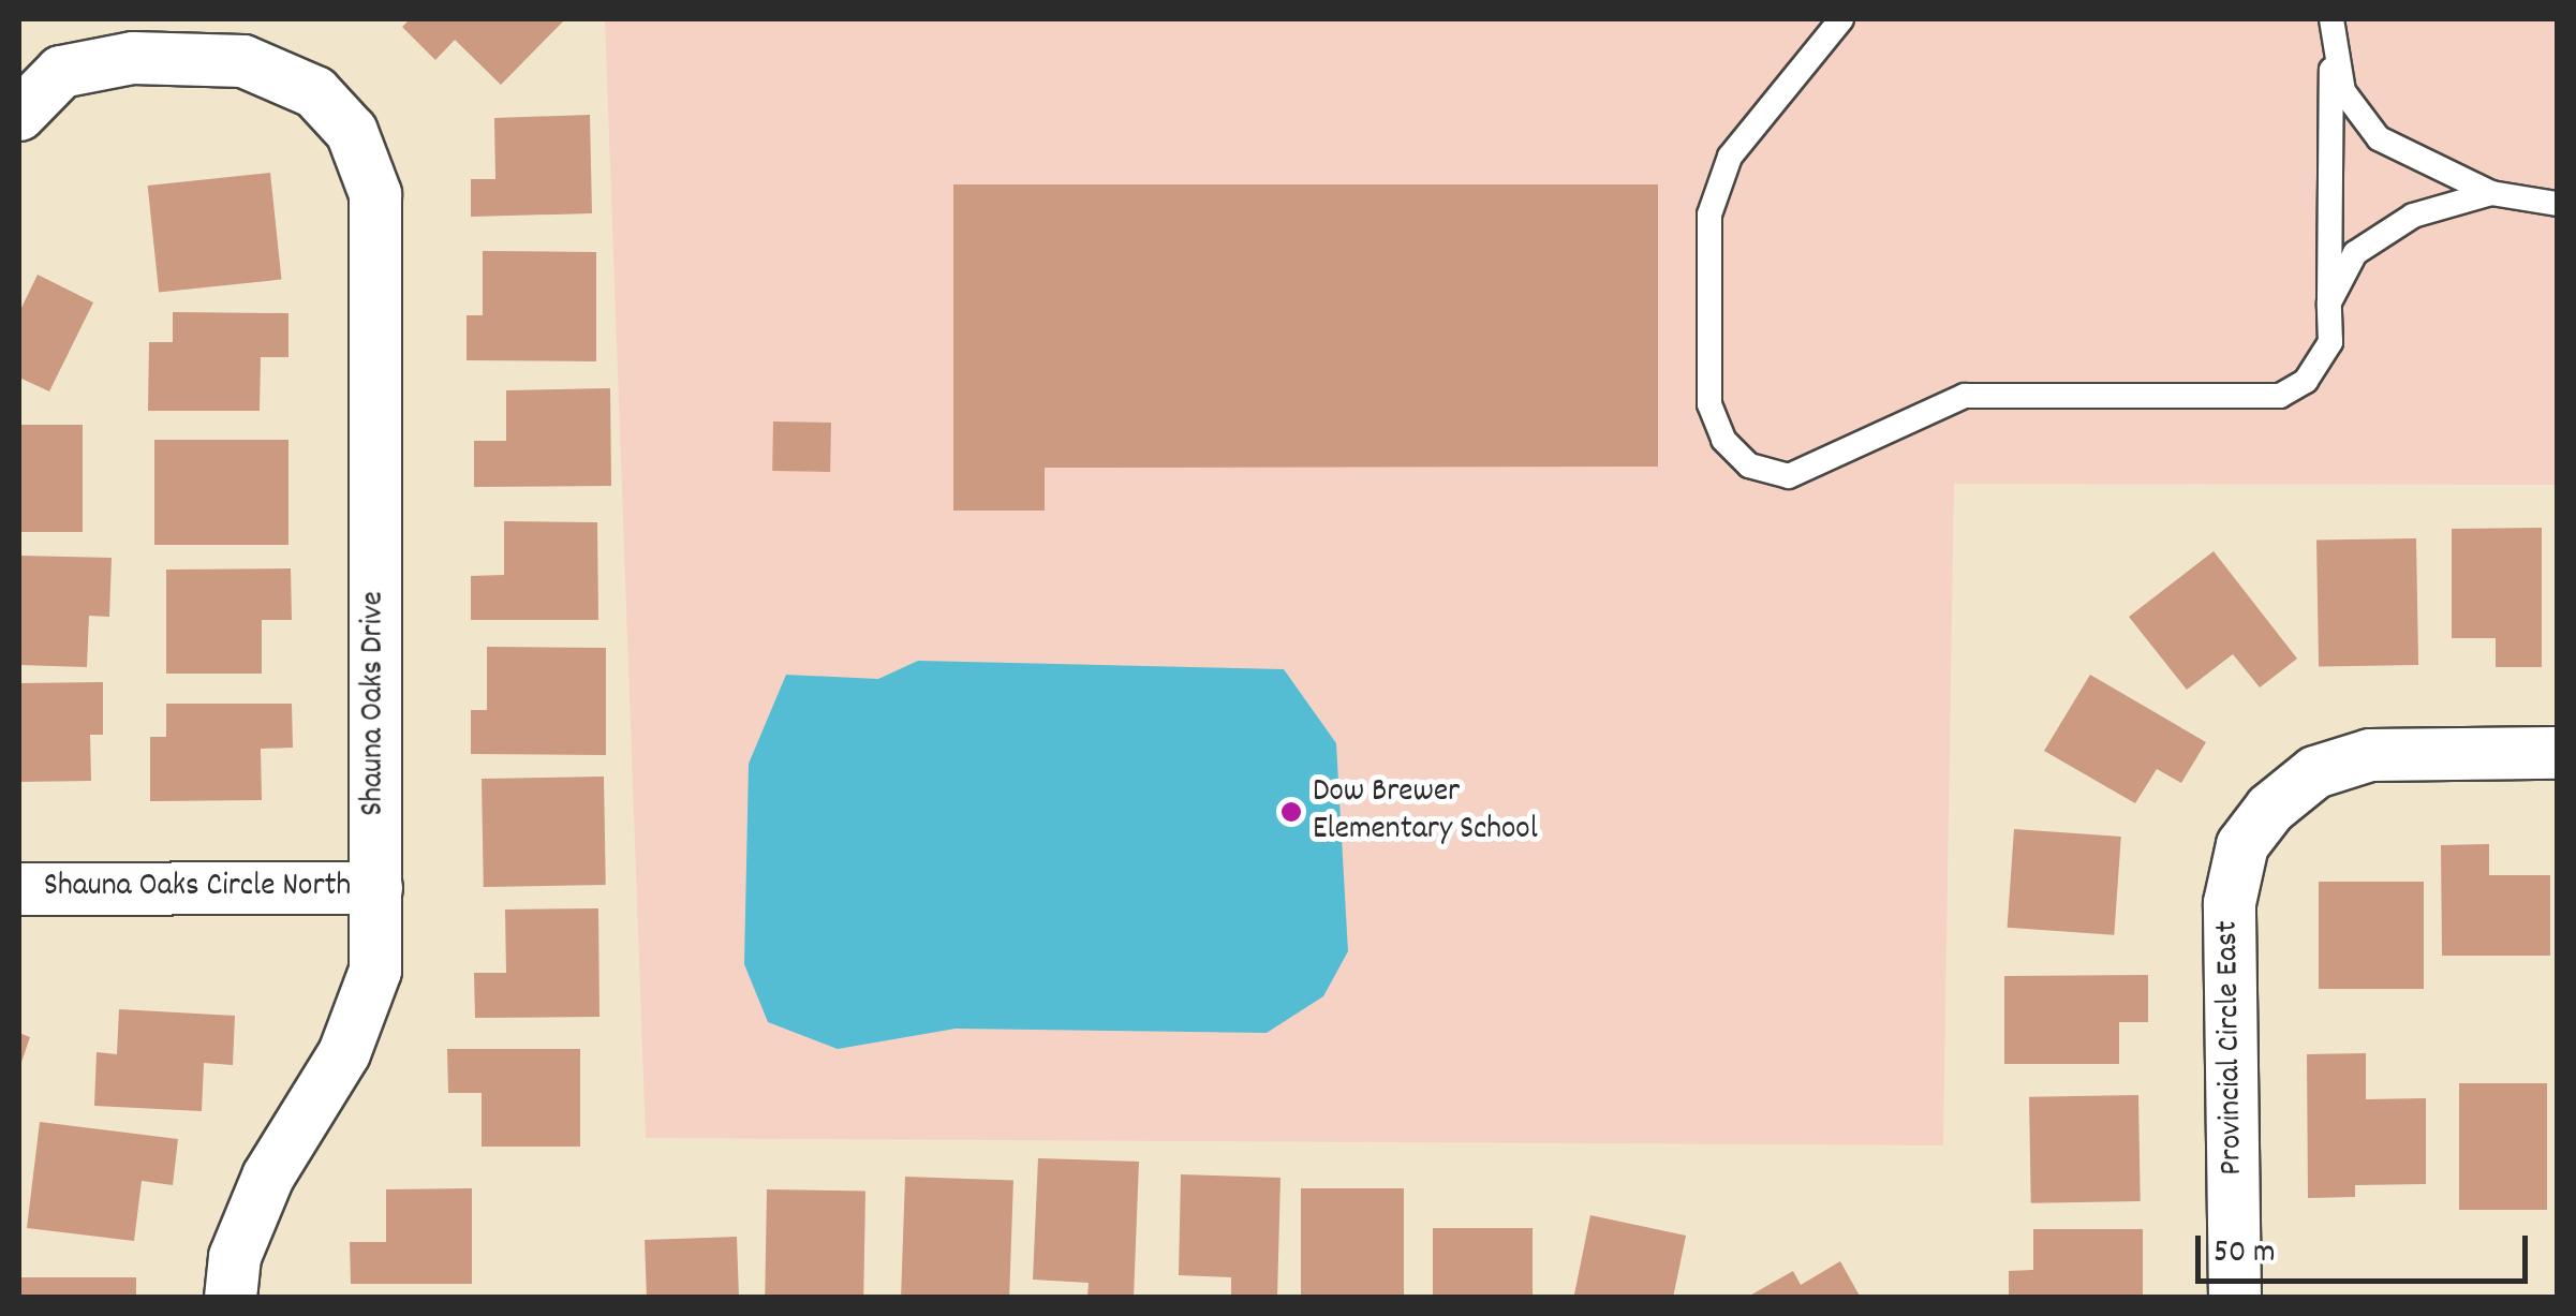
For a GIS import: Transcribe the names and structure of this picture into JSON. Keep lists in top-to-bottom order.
{
  "streets": {
    "street": ["Shauna Oaks Drive", "Shauna Oaks Circle North", "Provincial Circle East"]
  },
  "crossings": [
    ["Shauna Oaks Drive", "Shauna Oaks Circle North"]
  ],
  "places": ["Dow Brewer Elementary School"],
  "scale_bar": "50 m"
}
